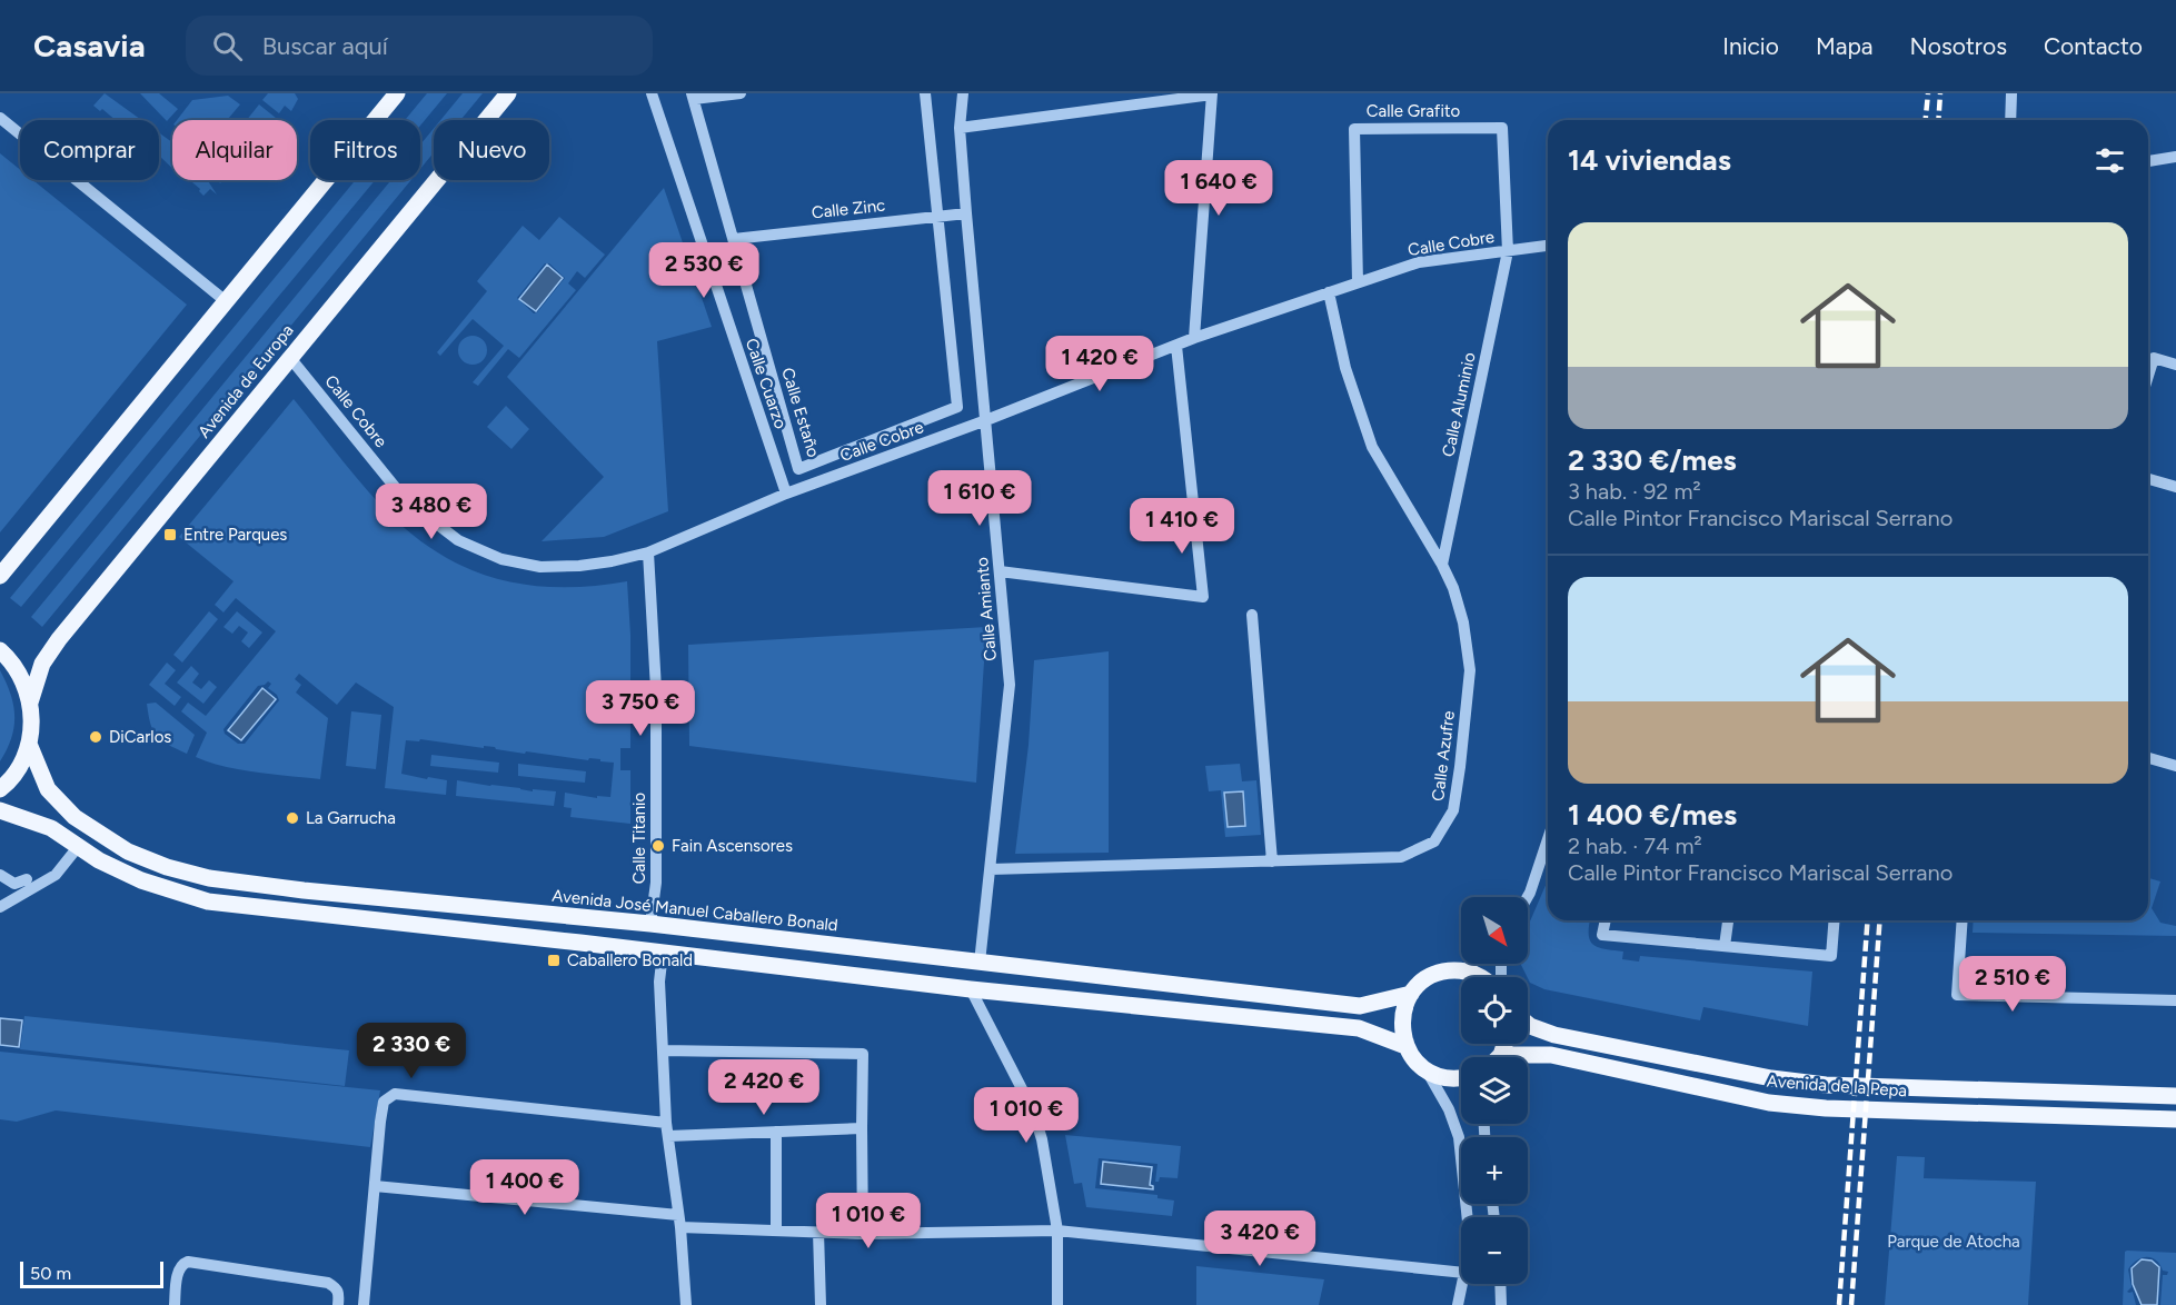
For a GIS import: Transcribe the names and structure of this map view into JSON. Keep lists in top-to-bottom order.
{
  "streets": {
    "main road": ["Avenida de Europa", "Avenida José Manuel Caballero Bonald", "Avenida de la Pepa"],
    "street": [
      "Calle Grafito",
      "Calle Zinc",
      "Calle Cobre",
      "Calle Cuarzo",
      "Calle Aluminio",
      "Calle Estaño",
      "Calle Amianto",
      "Calle Azufre",
      "Calle Titanio"
    ]
  },
  "crossings": [
    ["Calle Grafito", "Calle Cobre"],
    ["Calle Grafito", "Calle Aluminio"],
    ["Calle Zinc", "Calle Estaño"],
    ["Calle Zinc", "Calle Amianto"],
    ["Calle Cobre", "Avenida de Europa"],
    ["Calle Cobre", "Calle Cuarzo"],
    ["Calle Cobre", "Calle Aluminio"],
    ["Calle Cobre", "Calle Amianto"],
    ["Calle Cobre", "Calle Azufre"],
    ["Calle Cobre", "Calle Titanio"],
    ["Avenida de Europa", "Avenida José Manuel Caballero Bonald"],
    ["Calle Aluminio", "Calle Azufre"],
    ["Calle Amianto", "Calle Azufre"],
    ["Calle Amianto", "Avenida José Manuel Caballero Bonald"],
    ["Calle Titanio", "Avenida José Manuel Caballero Bonald"]
  ],
  "parks": ["Parque de Atocha"],
  "places": {
    "transit": ["Entre Parques", "Caballero Bonald"],
    "other": ["DiCarlos", "La Garrucha", "Fain Ascensores"]
  },
  "scale_bar": "50 m",
  "north": "bottom right",
  "page": {
    "header": "Casavia",
    "search": "Buscar aquí",
    "nav": [
      "Inicio",
      "Mapa",
      "Nosotros",
      "Contacto"
    ],
    "chip": [
      "Comprar",
      "Alquilar",
      "Filtros",
      "Nuevo"
    ],
    "heading": "14 viviendas",
    "price": [
      "1 640 €",
      "2 530 €",
      "1 420 €",
      "1 610 €",
      "3 480 €",
      "1 410 €",
      "3 750 €",
      "2 510 €",
      "2 330 €",
      "2 420 €",
      "1 010 €",
      "1 400 €",
      "1 010 €",
      "3 420 €"
    ],
    "list": [
      {
        "name": "2 330 €/mes",
        "note": "3 hab. · 92 m² · Calle Pintor Francisco Mariscal Serrano"
      },
      {
        "name": "1 400 €/mes",
        "note": "2 hab. · 74 m² · Calle Pintor Francisco Mariscal Serrano"
      }
    ],
    "map_buttons": ["+", "−"],
    "scale": "50 m"
  }
}
